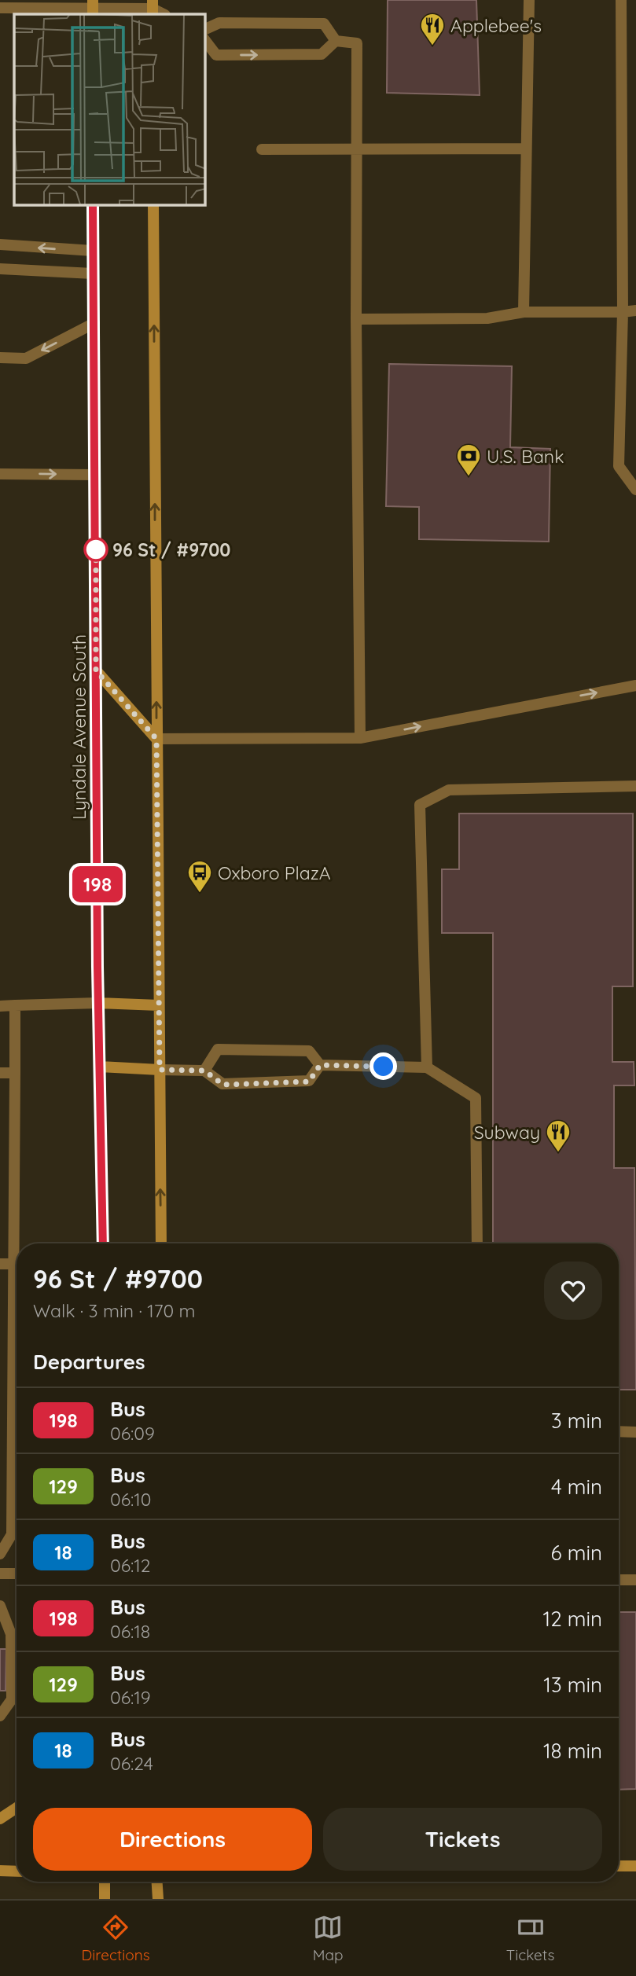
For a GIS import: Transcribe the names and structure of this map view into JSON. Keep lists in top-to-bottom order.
{
  "streets": {
    "main road": ["Lyndale Avenue South"]
  },
  "places": {
    "restaurant": ["Applebee's", "Subway"],
    "bank": ["U.S. Bank"],
    "other": ["96 St / #9700"],
    "bus stop": ["Oxboro PlazA"]
  },
  "lines": ["bus line 198"],
  "page": {
    "on_map": "198",
    "heading": [
      ["96 St / #9700", "Walk · 3 min · 170 m"],
      "Departures"
    ],
    "list": [
      {
        "mark": "198",
        "name": "Bus",
        "note": "06:09",
        "value": "3 min"
      },
      {
        "mark": "129",
        "name": "Bus",
        "note": "06:10",
        "value": "4 min"
      },
      {
        "mark": "18",
        "name": "Bus",
        "note": "06:12",
        "value": "6 min"
      },
      {
        "mark": "198",
        "name": "Bus",
        "note": "06:18",
        "value": "12 min"
      },
      {
        "mark": "129",
        "name": "Bus",
        "note": "06:19",
        "value": "13 min"
      },
      {
        "mark": "18",
        "name": "Bus",
        "note": "06:24",
        "value": "18 min"
      }
    ],
    "buttons": ["Directions", "Tickets"],
    "tabs": ["Directions", "Map", "Tickets"]
  }
}
